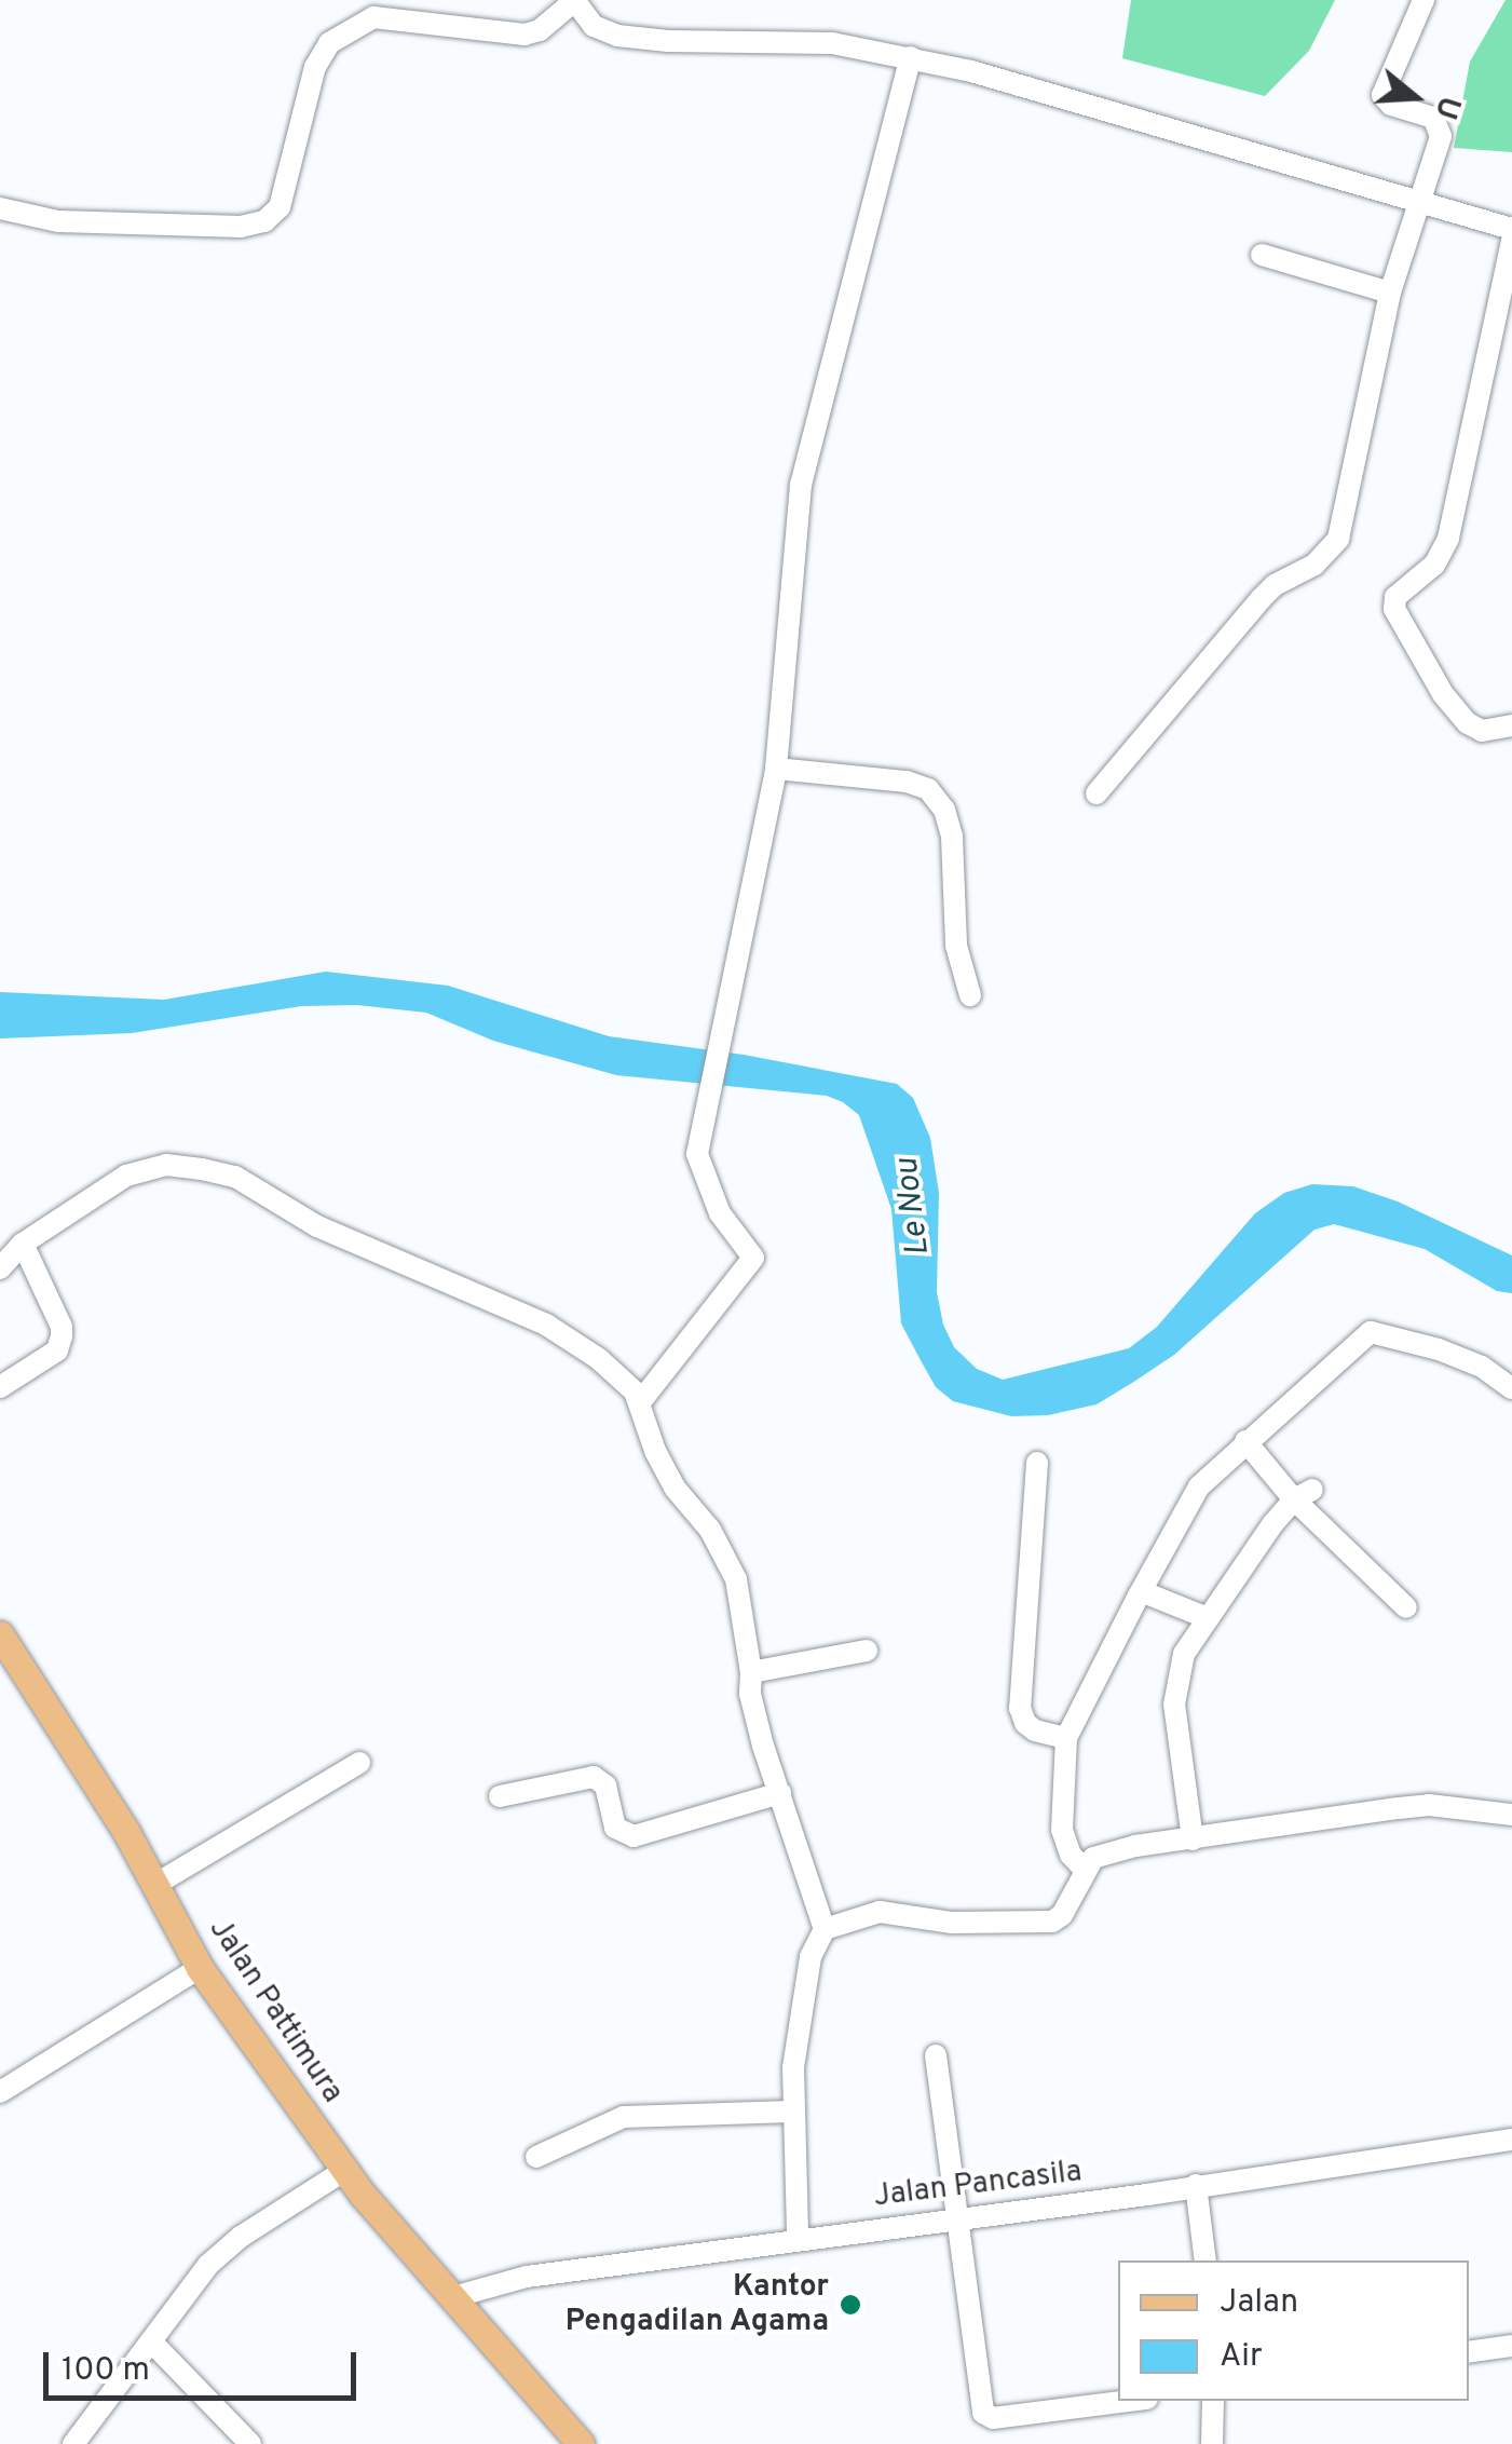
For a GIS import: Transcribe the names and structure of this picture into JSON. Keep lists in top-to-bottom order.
{
  "streets": {
    "main road": ["Jalan Pattimura"],
    "street": ["Jalan Pancasila"]
  },
  "crossings": [
    ["Jalan Pattimura", "Jalan Pancasila"]
  ],
  "water": ["Le Nou"],
  "places": ["Kantor Pengadilan Agama"],
  "legend": ["Jalan", "Air"],
  "scale_bar": "100 m",
  "north": "right"
}
